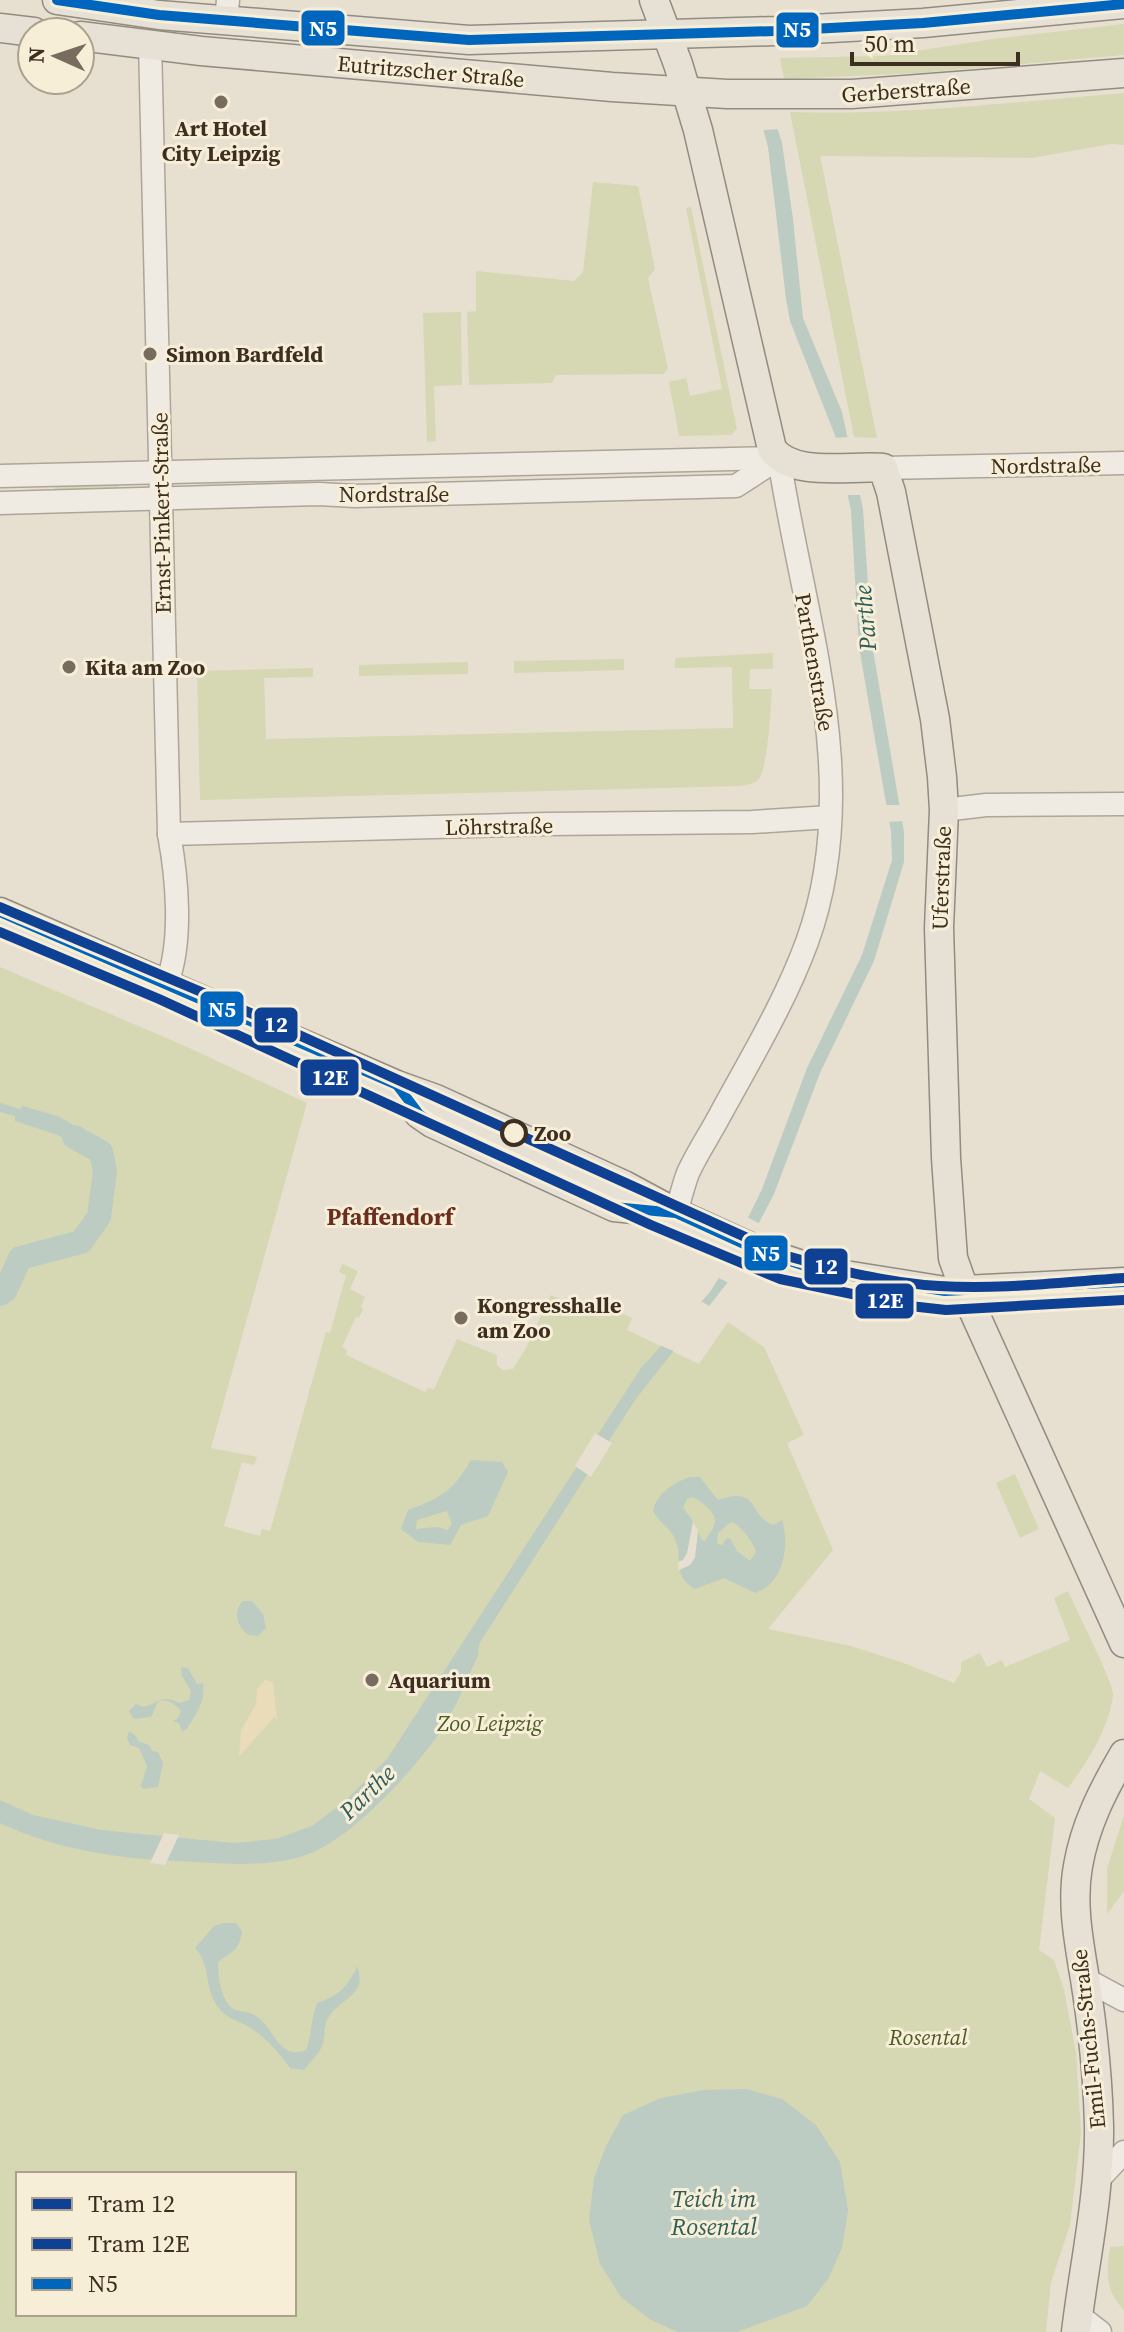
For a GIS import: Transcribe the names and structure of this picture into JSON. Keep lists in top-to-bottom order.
{
  "streets": {
    "main road": [
      "Eutritzscher Straße",
      "Gerberstraße",
      "Nordstraße",
      "Parthenstraße",
      "Uferstraße",
      "Emil-Fuchs-Straße"
    ],
    "street": ["Ernst-Pinkert-Straße", "Löhrstraße"]
  },
  "crossings": [
    ["Eutritzscher Straße", "Gerberstraße"],
    ["Eutritzscher Straße", "Ernst-Pinkert-Straße"],
    ["Eutritzscher Straße", "Parthenstraße"],
    ["Gerberstraße", "Parthenstraße"],
    ["Nordstraße", "Ernst-Pinkert-Straße"],
    ["Nordstraße", "Parthenstraße"],
    ["Nordstraße", "Uferstraße"],
    ["Ernst-Pinkert-Straße", "Löhrstraße"],
    ["Parthenstraße", "Löhrstraße"]
  ],
  "districts": ["Pfaffendorf"],
  "water": ["Parthe", "Teich im Rosental"],
  "parks": ["Zoo Leipzig", "Rosental"],
  "places": [
    "Art Hotel City Leipzig",
    "Simon Bardfeld",
    "Kita am Zoo",
    "Zoo",
    "Kongresshalle am Zoo",
    "Aquarium"
  ],
  "lines": ["transit line N5", "tram line 12", "tram line 12E"],
  "legend": ["Tram 12", "Tram 12E", "N5"],
  "scale_bar": "50 m",
  "north": "left"
}
